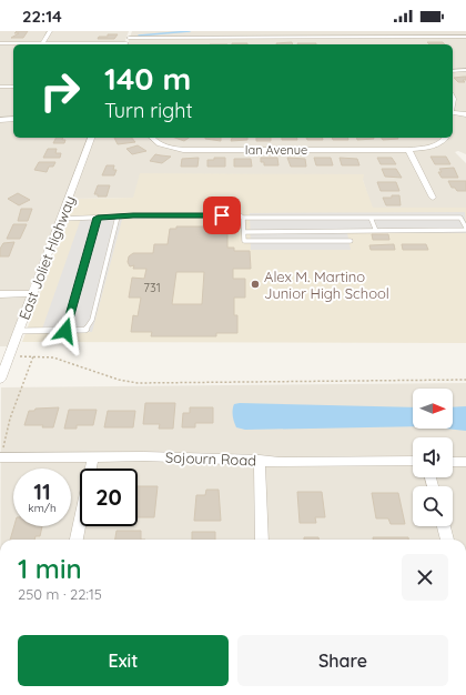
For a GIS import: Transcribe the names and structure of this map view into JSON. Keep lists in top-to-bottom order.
{
  "streets": {
    "street": ["Ian Avenue", "East Joliet Highway", "Sojourn Road"]
  },
  "places": ["Alex M. Martino Junior High School"],
  "house_numbers": ["731"],
  "north": "right",
  "page": {
    "status": "22:14",
    "turn": ["140 m", "Turn right"],
    "speed": "11 km/h",
    "limit": "20",
    "heading": ["1 min", "250 m · 22:15"],
    "buttons": ["Exit", "Share"]
  }
}
